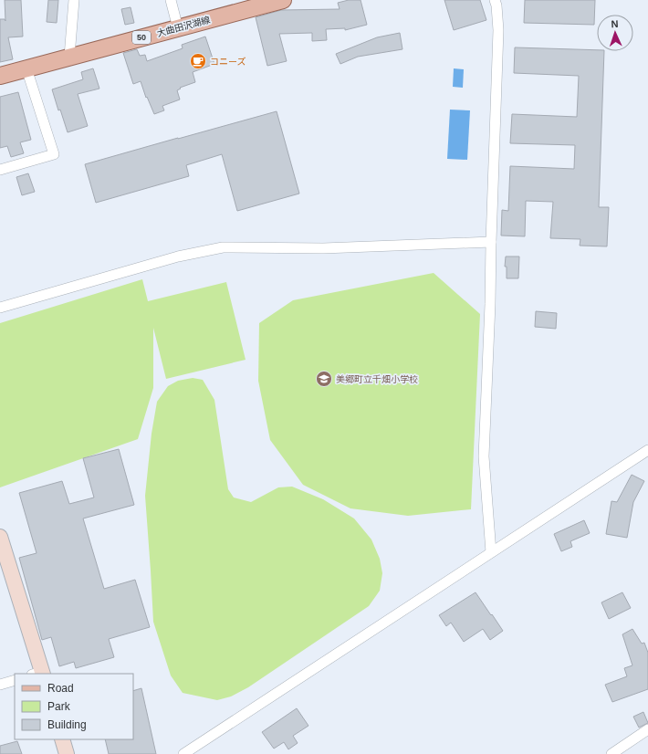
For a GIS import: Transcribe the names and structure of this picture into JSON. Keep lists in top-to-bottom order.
{
  "streets": {
    "main road": ["大曲田沢湖線", "50"]
  },
  "places": {
    "cafe": ["コニーズ"],
    "school or university": ["美郷町立千畑小学校"]
  },
  "legend": ["Road", "Park", "Building"],
  "north": "top"
}
